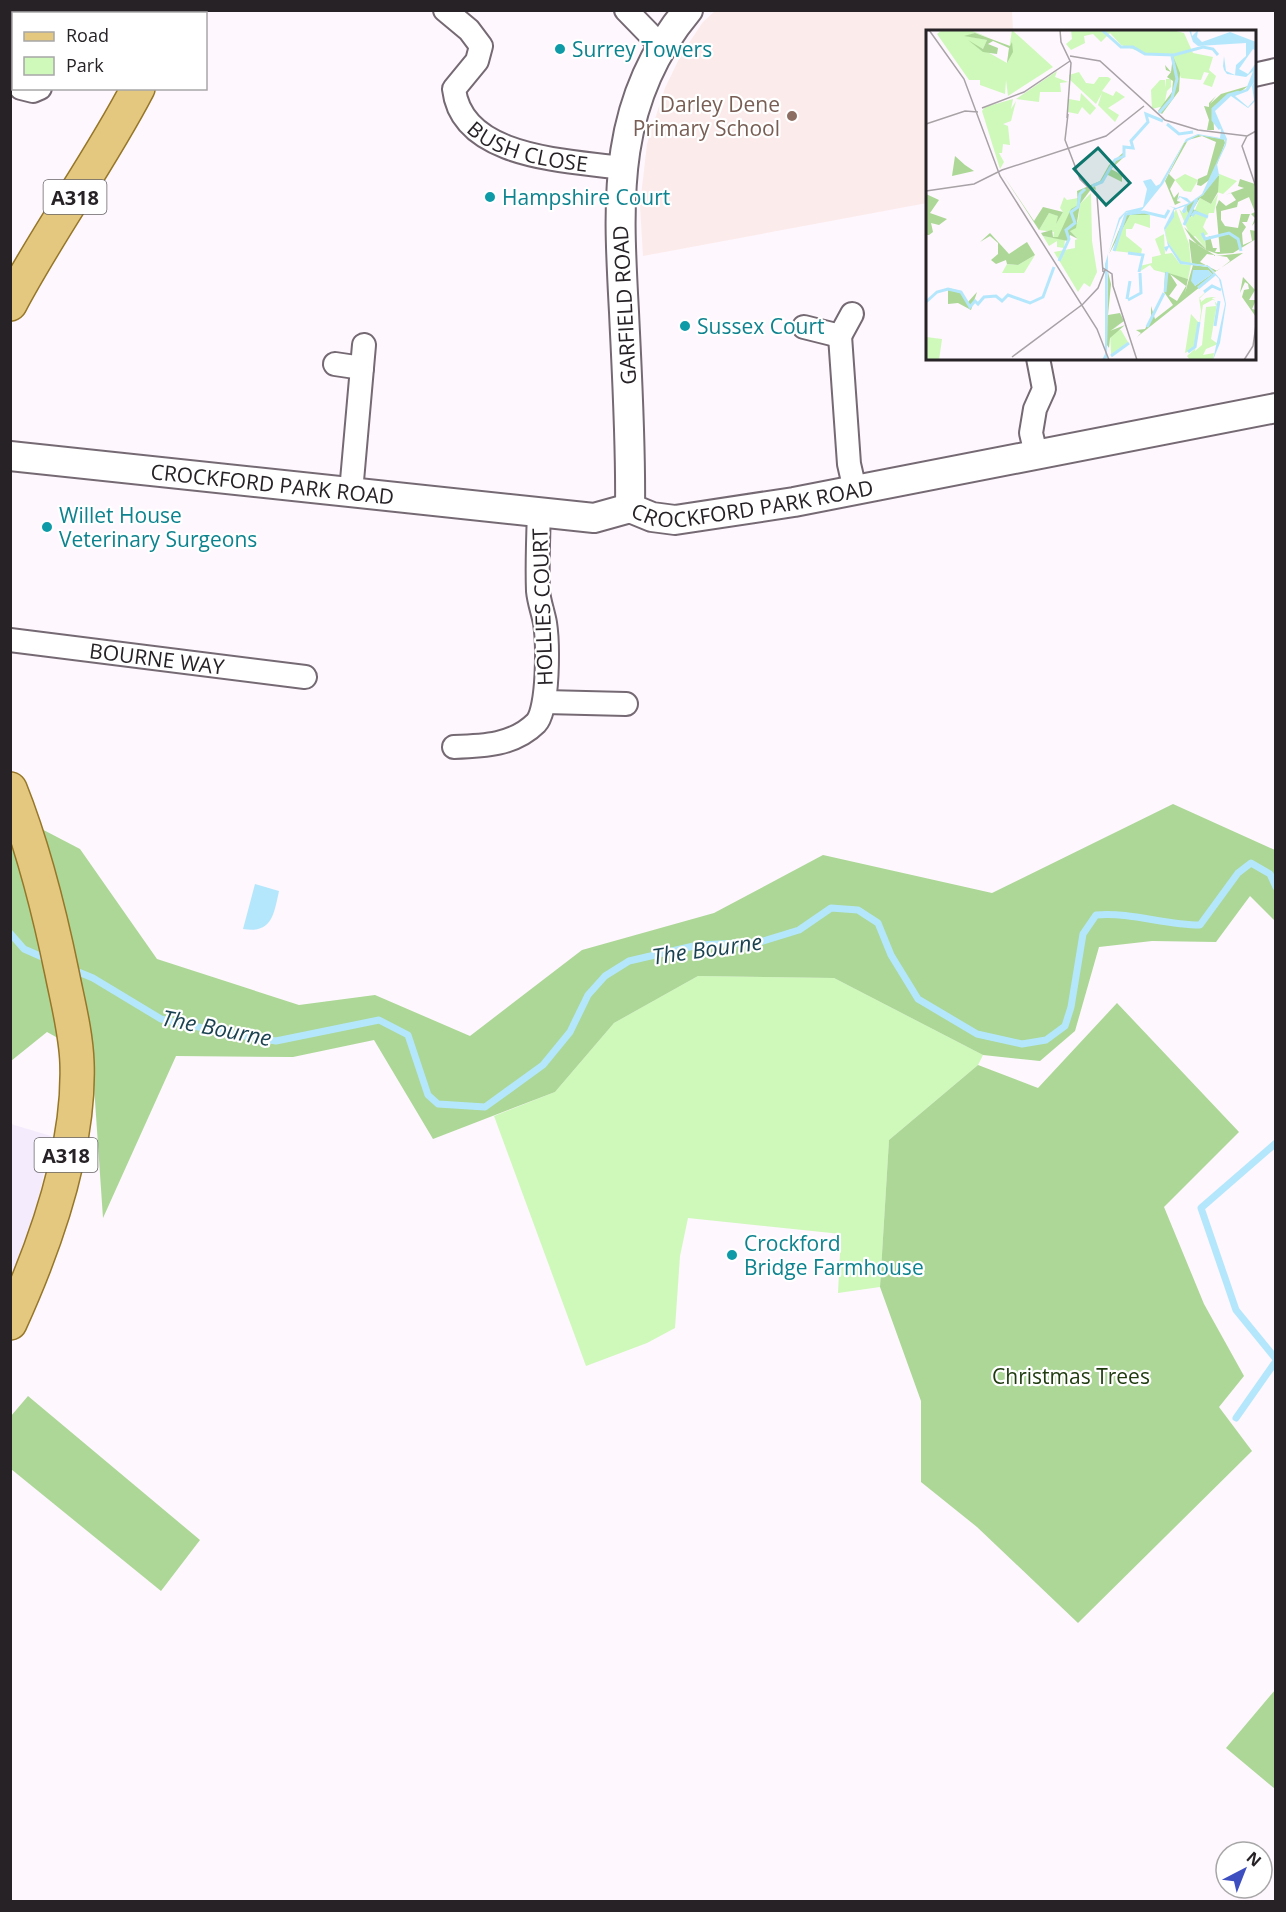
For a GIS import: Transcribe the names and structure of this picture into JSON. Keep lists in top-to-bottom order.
{
  "streets": {
    "main road": ["A318"],
    "street": [
      "BUSH CLOSE",
      "GARFIELD ROAD",
      "CROCKFORD PARK ROAD",
      "HOLLIES COURT",
      "BOURNE WAY"
    ]
  },
  "crossings": [
    ["BUSH CLOSE", "GARFIELD ROAD"],
    ["GARFIELD ROAD", "CROCKFORD PARK ROAD"],
    ["CROCKFORD PARK ROAD", "HOLLIES COURT"]
  ],
  "water": ["The Bourne"],
  "parks": ["Christmas Trees"],
  "places": [
    "Surrey Towers",
    "Darley Dene Primary School",
    "Hampshire Court",
    "Sussex Court",
    "Willet House Veterinary Surgeons",
    "Crockford Bridge Farmhouse"
  ],
  "legend": ["Road", "Park"],
  "north": "top right"
}
